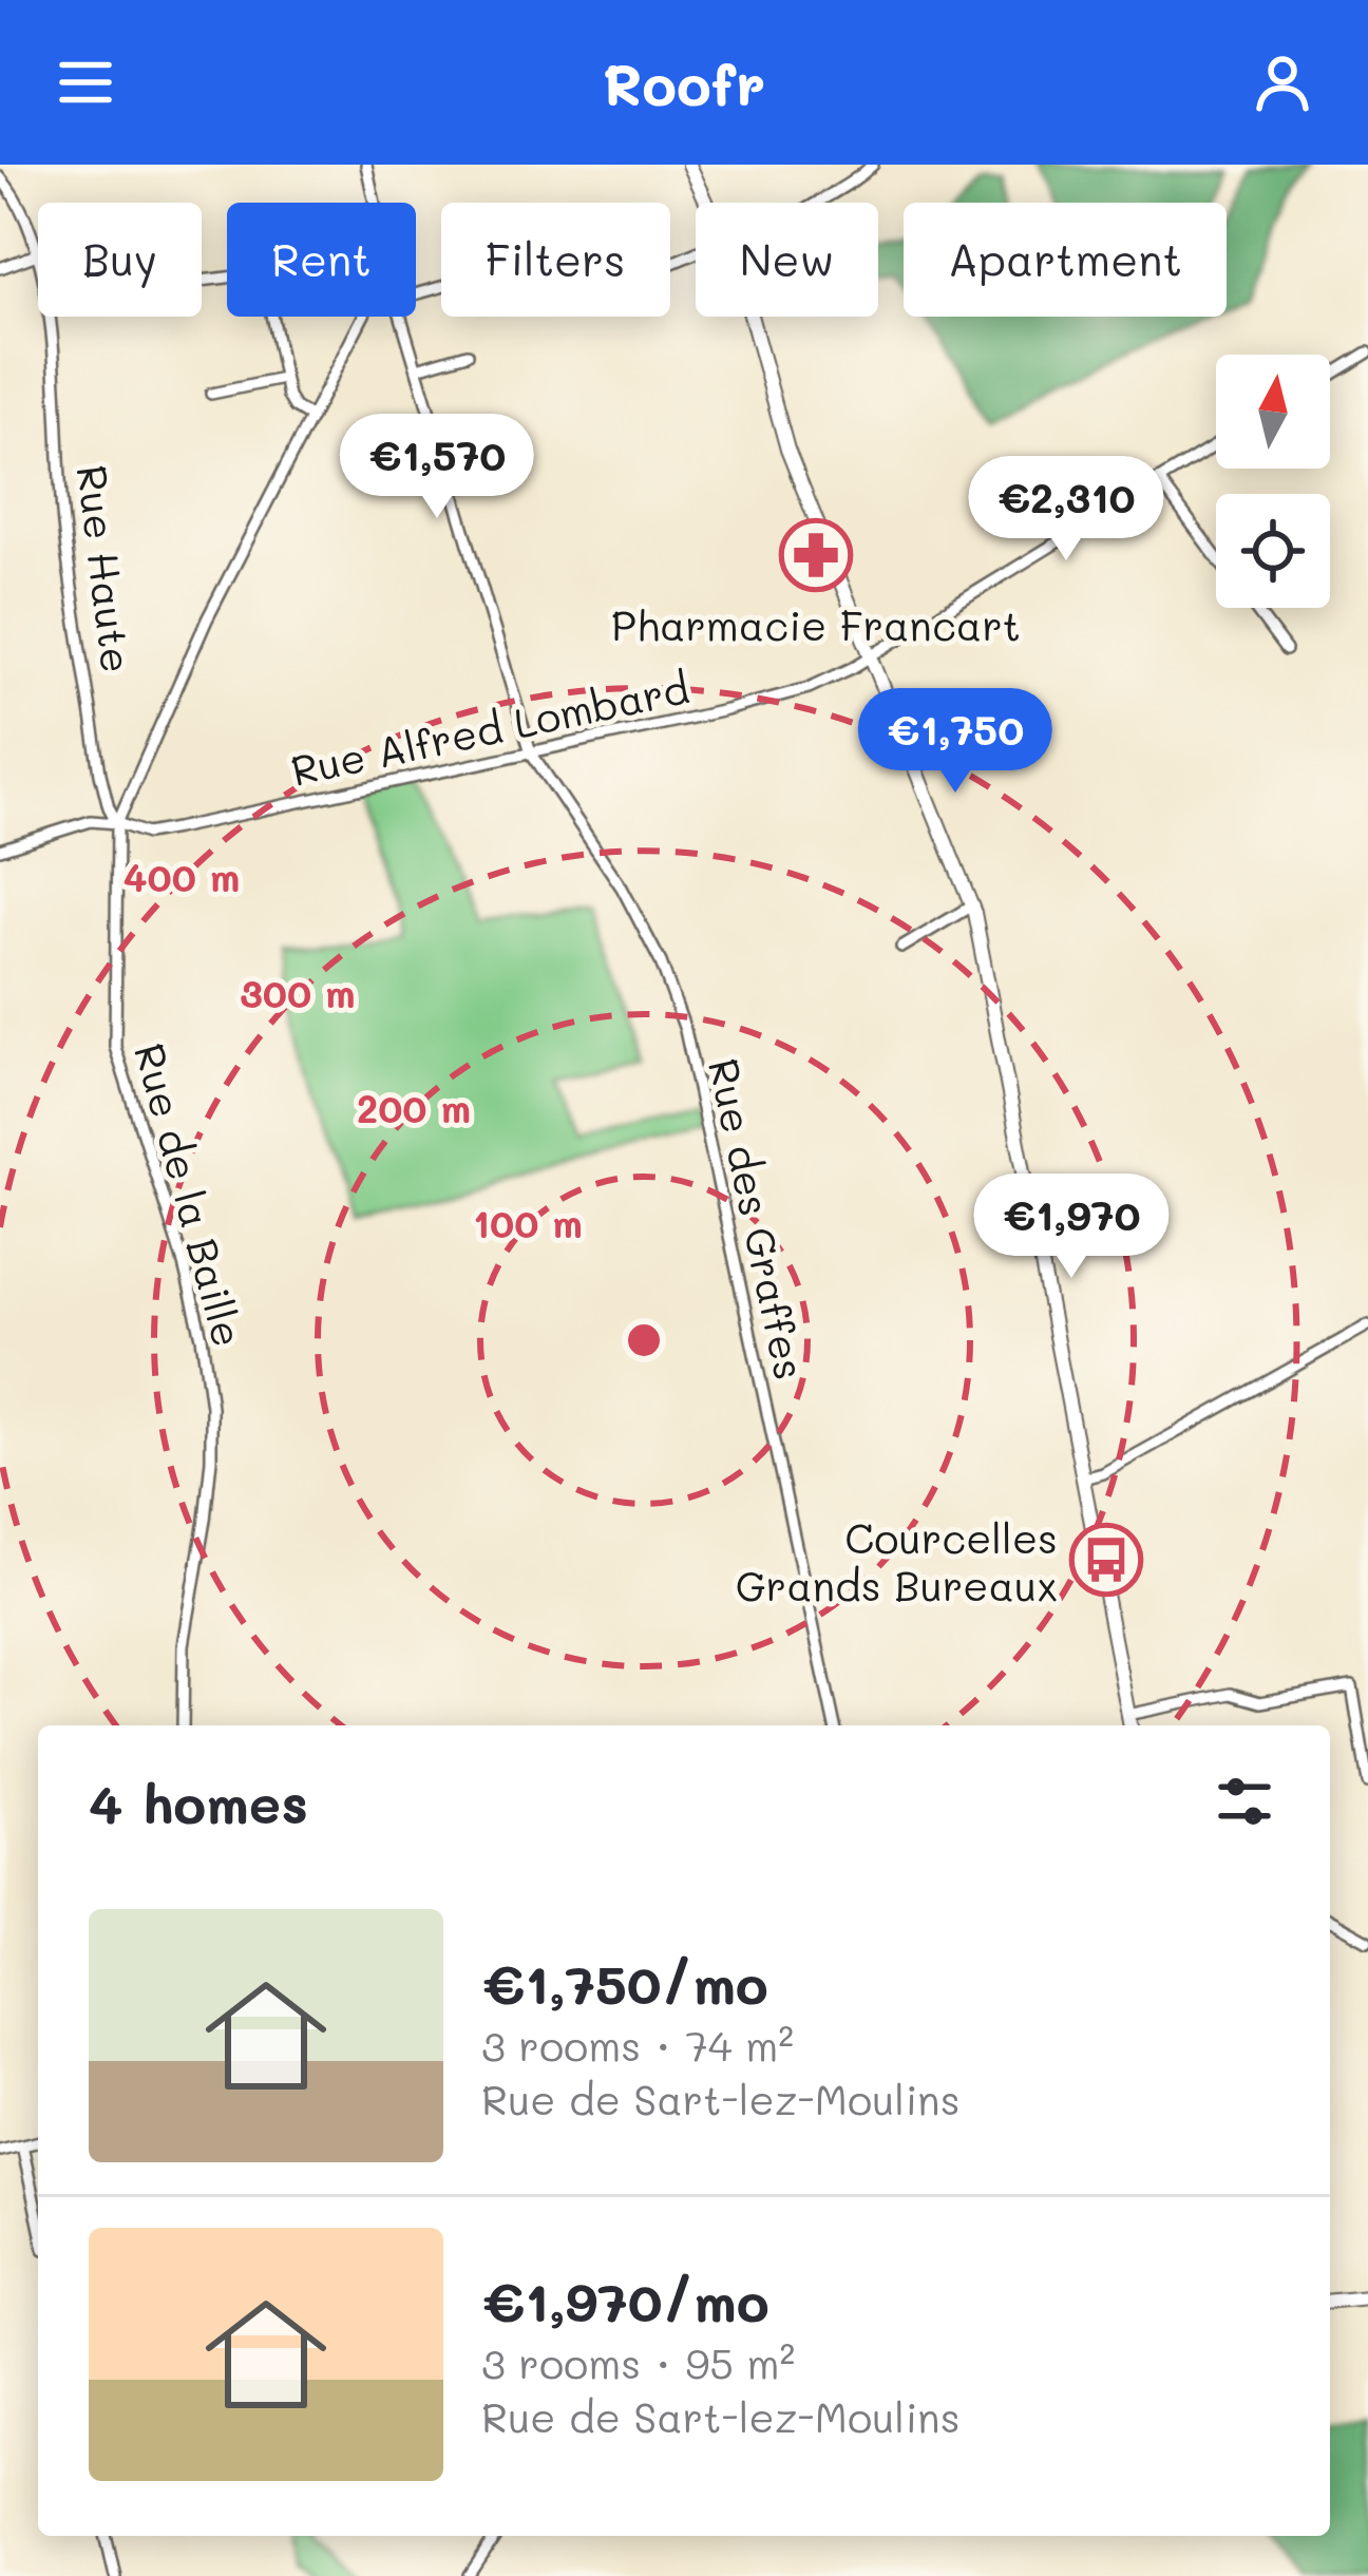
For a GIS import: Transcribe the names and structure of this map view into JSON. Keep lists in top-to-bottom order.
{
  "streets": {
    "street": [
      "Rue Haute",
      "Rue Alfred Lombard",
      "Rue de la Baille",
      "Rue des Graffes"
    ]
  },
  "crossings": [
    ["Rue Haute", "Rue Alfred Lombard"],
    ["Rue Haute", "Rue de la Baille"],
    ["Rue Alfred Lombard", "Rue de la Baille"],
    ["Rue Alfred Lombard", "Rue des Graffes"]
  ],
  "places": {
    "pharmacy": ["Pharmacie Francart"],
    "bus stop": ["Courcelles Grands Bureaux"]
  },
  "north": "top",
  "page": {
    "header": "Roofr",
    "chip": [
      "Buy",
      "Rent",
      "Filters",
      "New",
      "Apartment"
    ],
    "price": [
      "€1,570",
      "€2,310",
      "€1,750",
      "€1,970"
    ],
    "heading": "4 homes",
    "list": [
      {
        "name": "€1,750/mo",
        "note": "3 rooms · 74 m² · Rue de Sart-lez-Moulins"
      },
      {
        "name": "€1,970/mo",
        "note": "3 rooms · 95 m² · Rue de Sart-lez-Moulins"
      }
    ]
  },
  "rings": [
    "400 m",
    "300 m",
    "200 m",
    "100 m"
  ]
}
